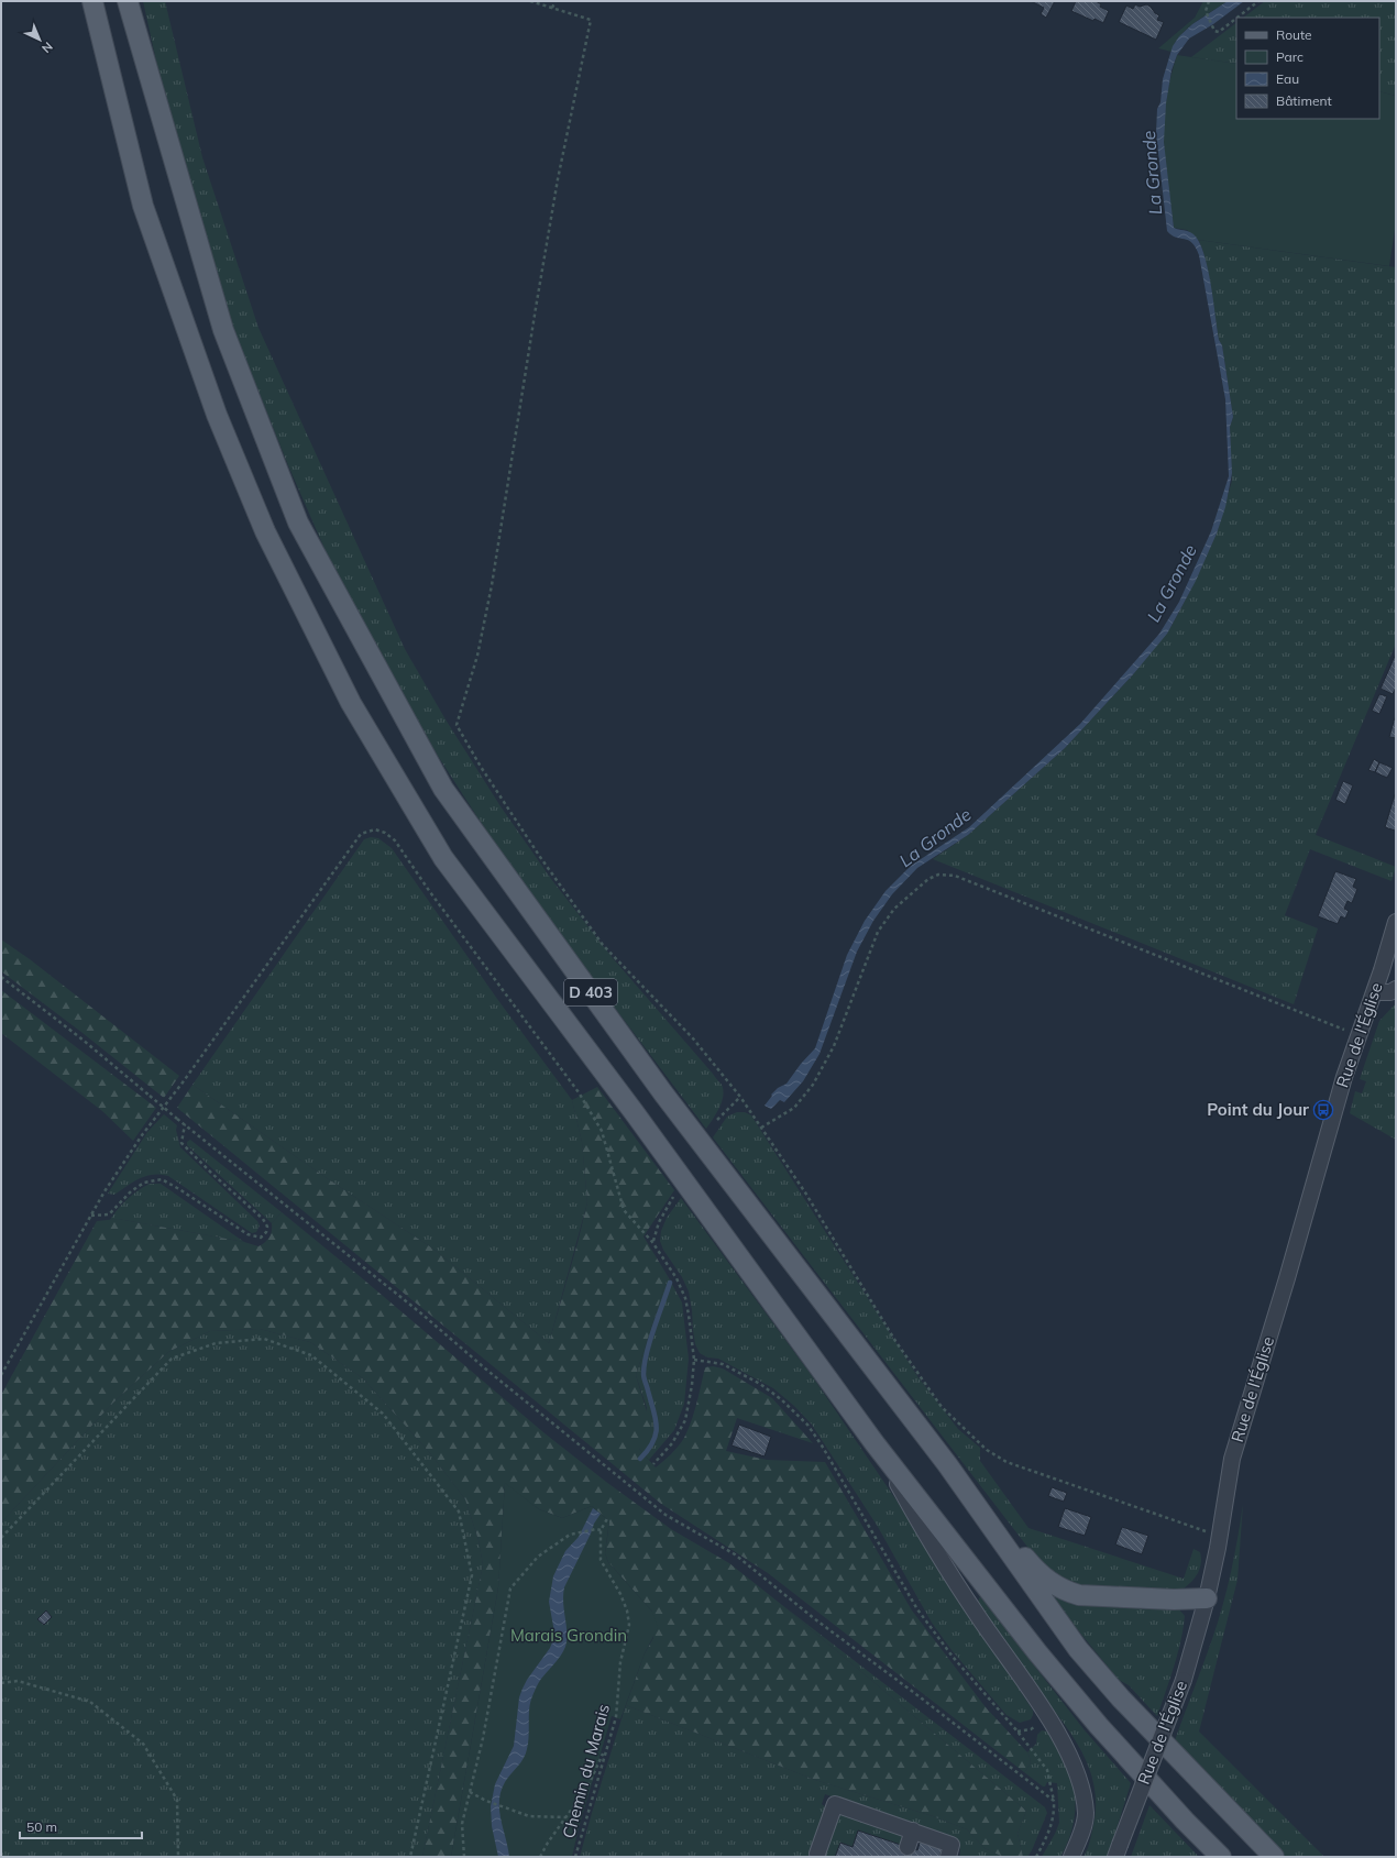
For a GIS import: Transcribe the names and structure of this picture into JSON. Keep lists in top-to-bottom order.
{
  "streets": {
    "main road": ["D 403"],
    "street": ["Rue de l'Église"],
    "path": ["Chemin du Marais"]
  },
  "water": ["La Gronde"],
  "parks": ["Marais Grondin"],
  "places": {
    "bus stop": ["Point du Jour"]
  },
  "legend": [
    "Route",
    "Parc",
    "Eau",
    "Bâtiment"
  ],
  "scale_bar": "50 m",
  "north": "bottom right"
}
